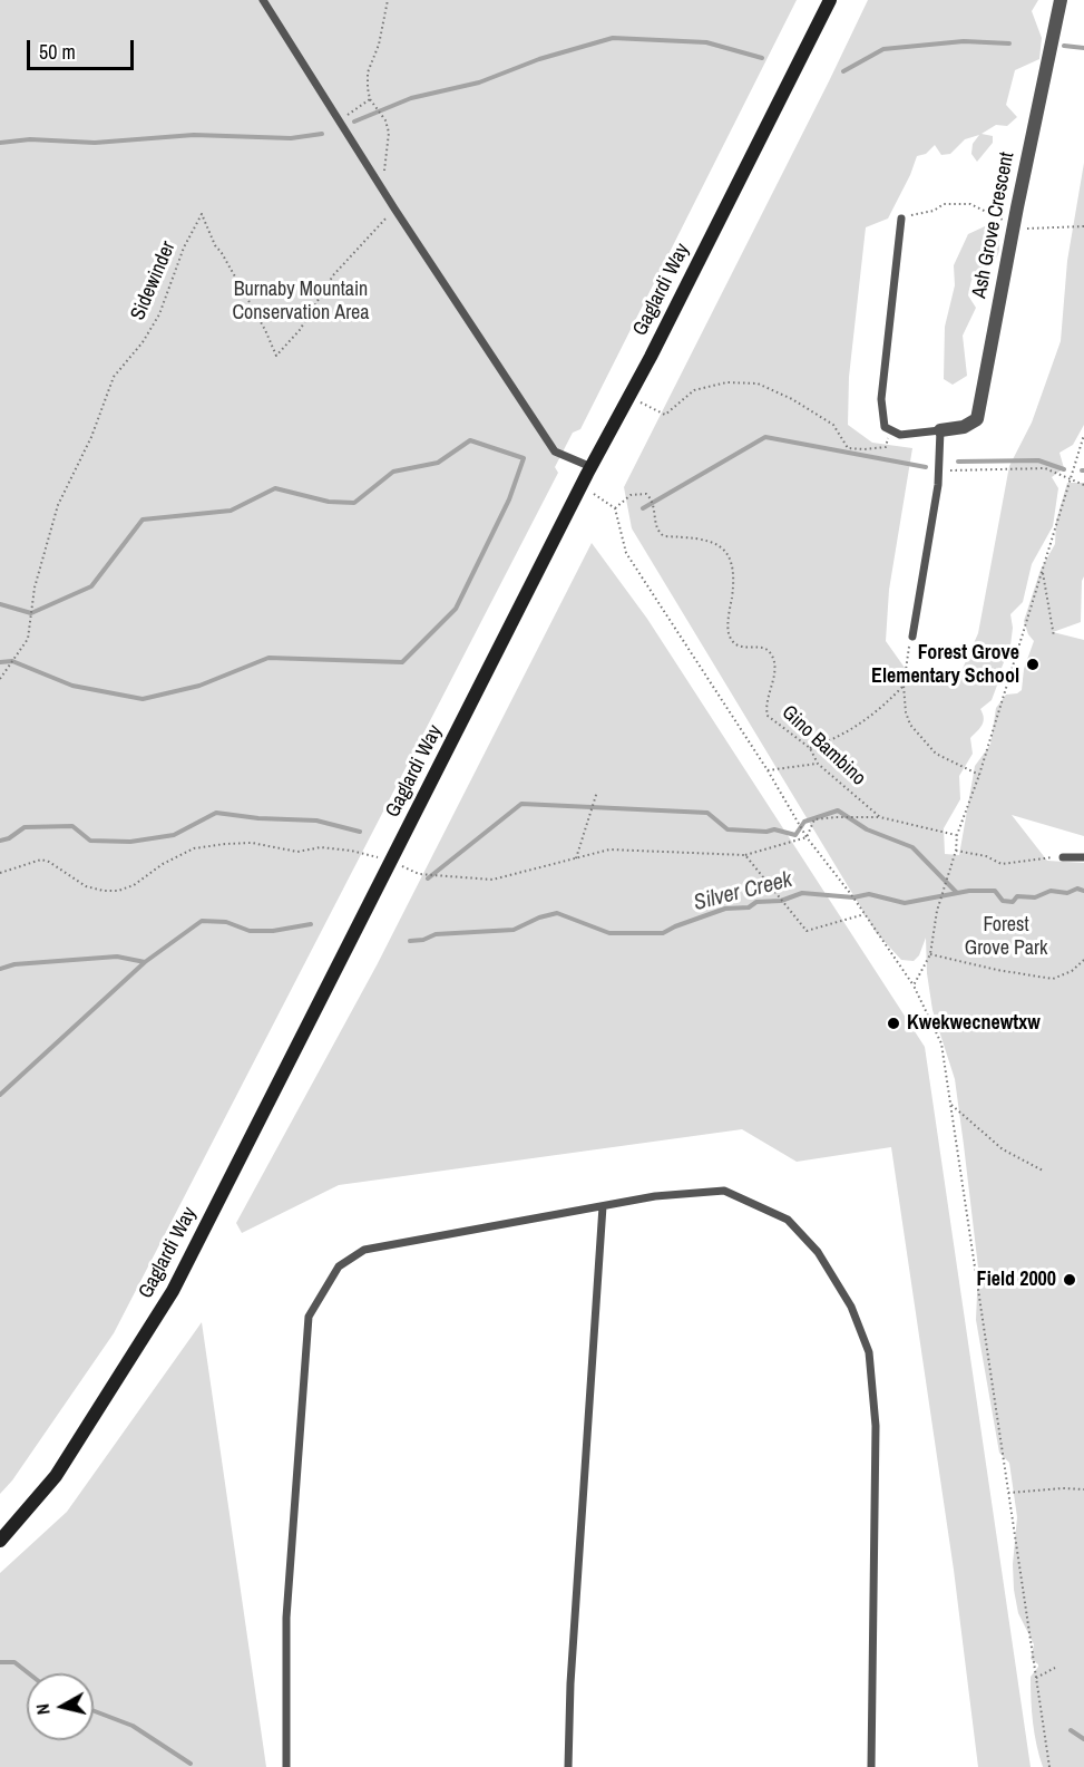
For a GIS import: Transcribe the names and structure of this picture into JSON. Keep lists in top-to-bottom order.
{
  "streets": {
    "main road": ["Gaglardi Way"],
    "street": ["Ash Grove Crescent"],
    "path": ["Sidewinder", "Gino Bambino"]
  },
  "water": ["Silver Creek"],
  "parks": ["Burnaby Mountain Conservation Area", "Forest Grove Park"],
  "places": ["Forest Grove Elementary School", "Kwekwecnewtxw", "Field 2000"],
  "scale_bar": "50 m",
  "north": "left"
}
